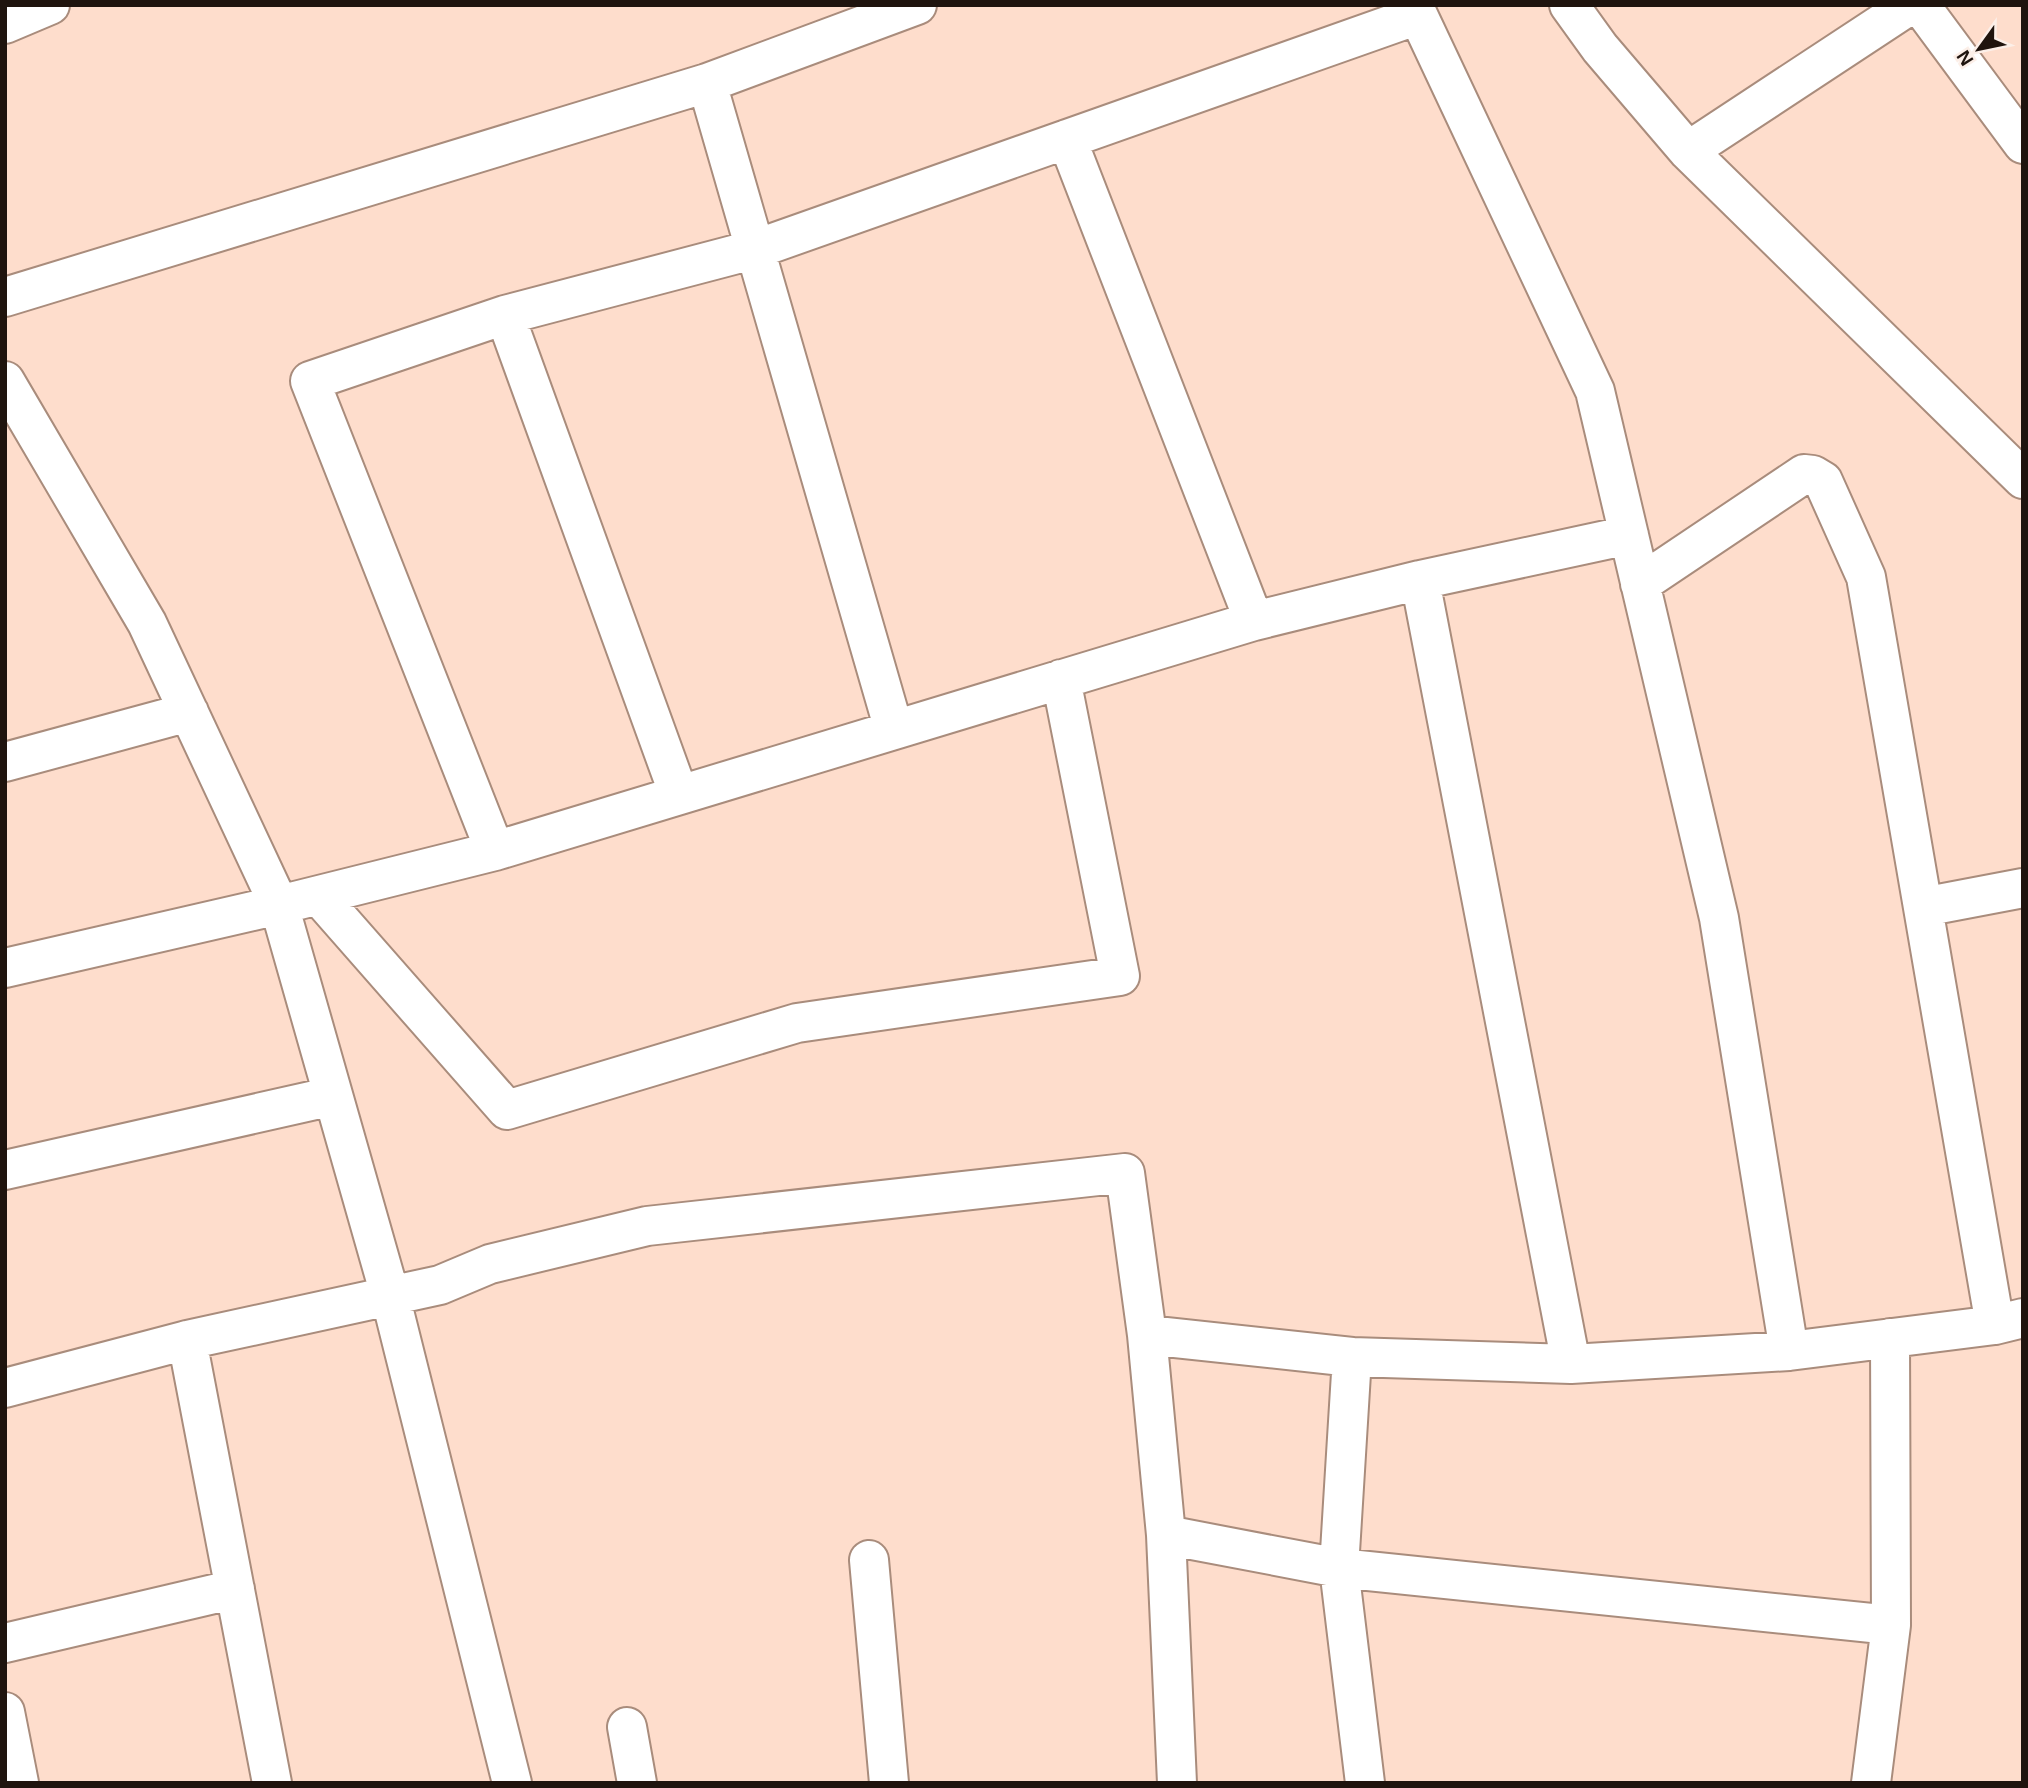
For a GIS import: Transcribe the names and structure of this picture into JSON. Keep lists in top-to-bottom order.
{
  "north": "bottom left"
}
